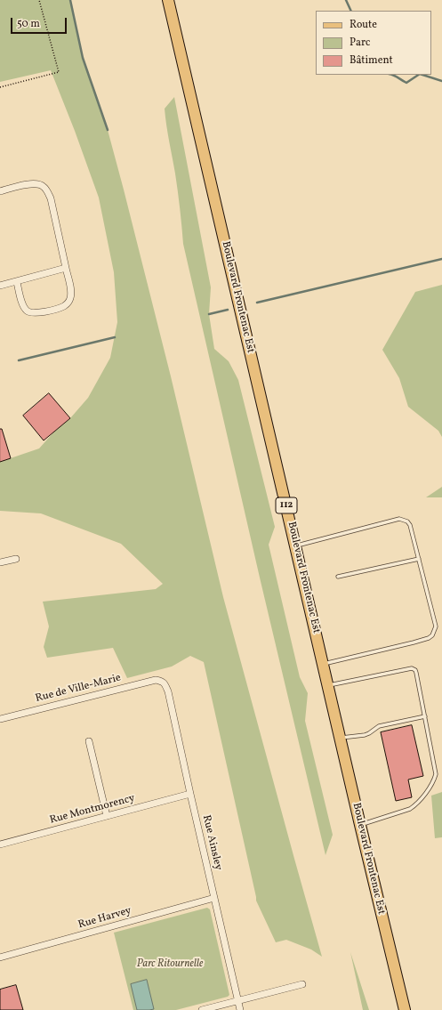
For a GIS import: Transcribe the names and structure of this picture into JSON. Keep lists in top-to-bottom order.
{
  "streets": {
    "main road": ["Boulevard Frontenac Est", "112"],
    "street": [
      "Rue de Ville-Marie",
      "Rue Montmorency",
      "Rue Ainsley",
      "Rue Harvey"
    ]
  },
  "crossings": [
    ["Rue de Ville-Marie", "Rue Ainsley"],
    ["Rue Montmorency", "Rue Ainsley"],
    ["Rue Ainsley", "Rue Harvey"]
  ],
  "parks": ["Parc Ritournelle"],
  "legend": ["Route", "Parc", "Bâtiment"],
  "scale_bar": "50 m"
}
